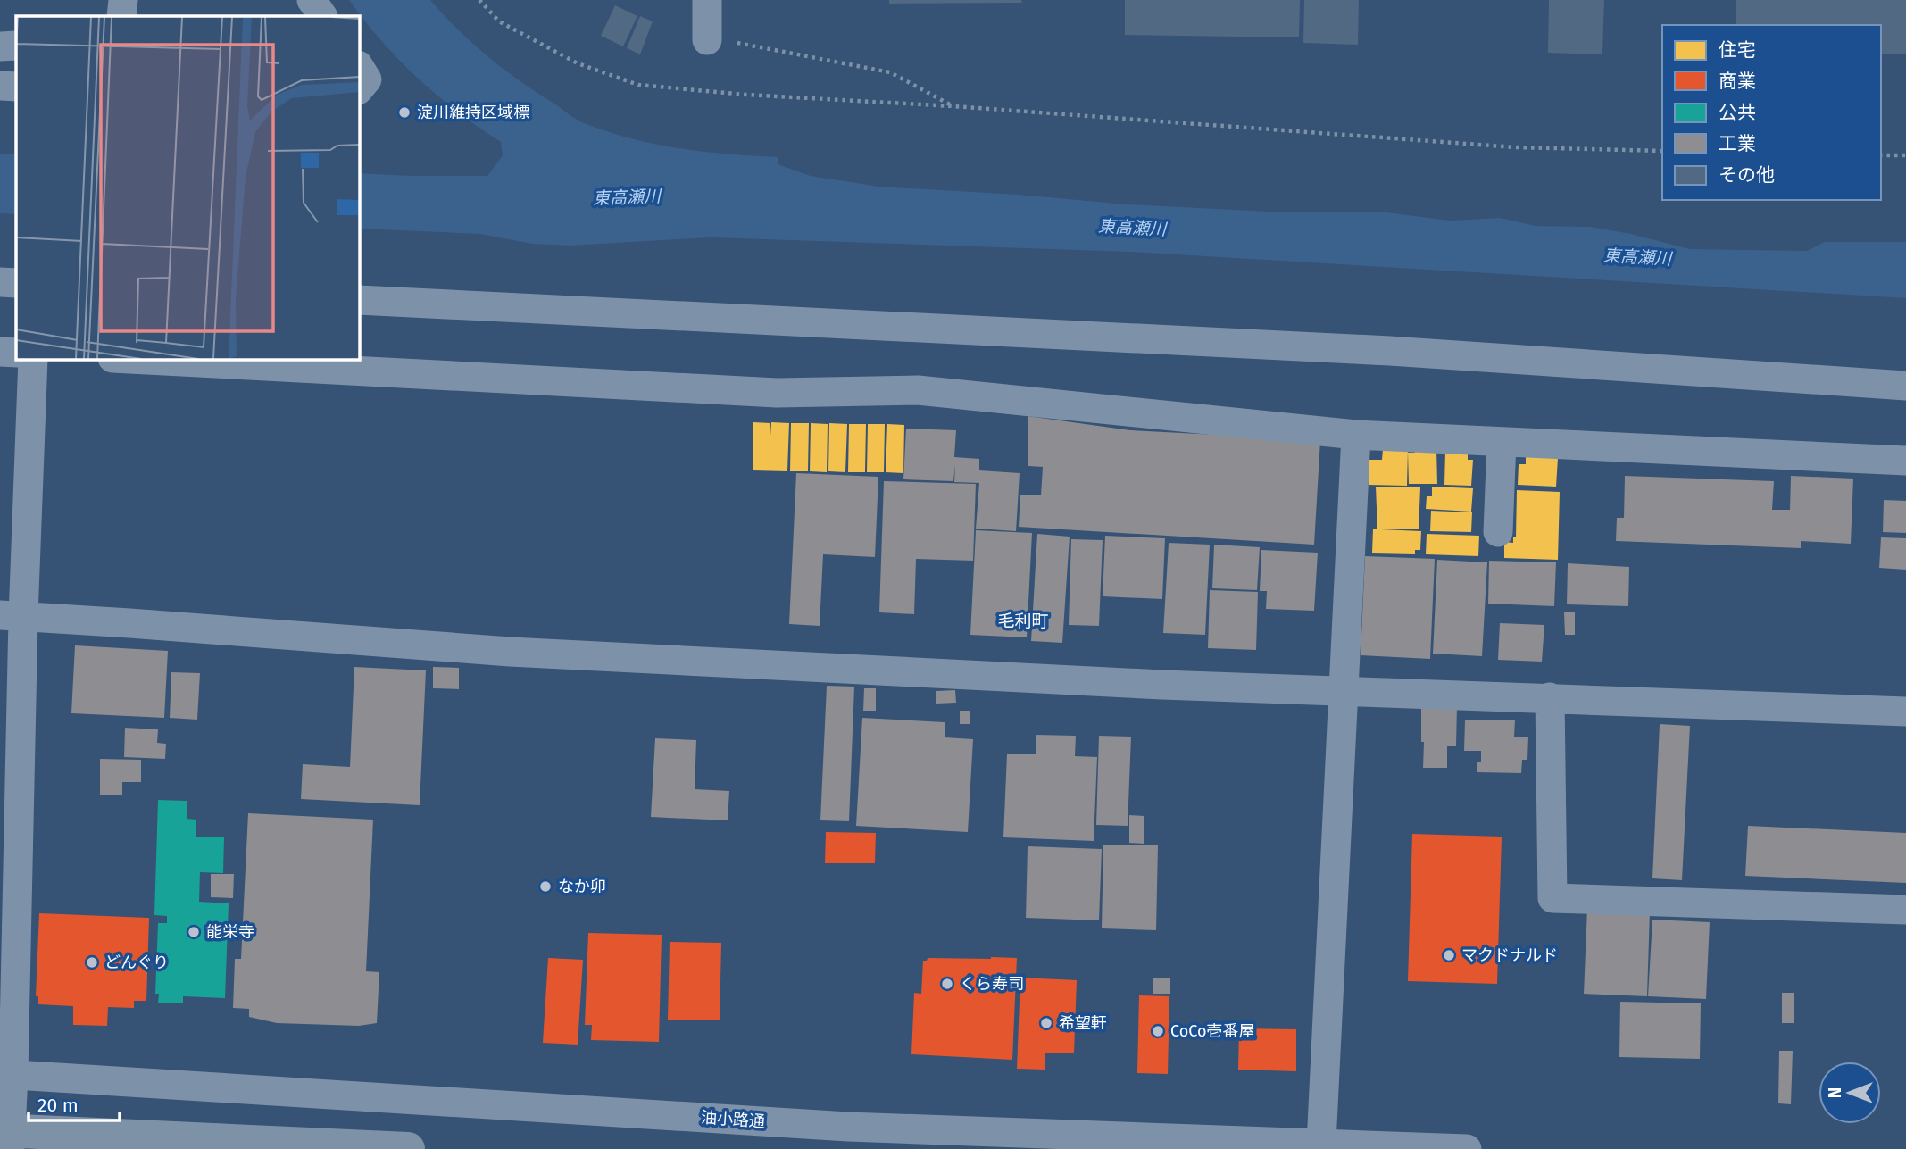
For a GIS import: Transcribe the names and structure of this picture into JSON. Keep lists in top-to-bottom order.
{
  "streets": {
    "street": ["油小路通"]
  },
  "districts": ["毛利町"],
  "water": ["東高瀬川"],
  "places": [
    "淀川維持区域標",
    "なか卯",
    "能栄寺",
    "マクドナルド",
    "どんぐり",
    "くら寿司",
    "希望軒",
    "CoCo壱番屋"
  ],
  "legend": [
    "住宅",
    "商業",
    "公共",
    "工業",
    "その他"
  ],
  "scale_bar": "20 m",
  "north": "left"
}
